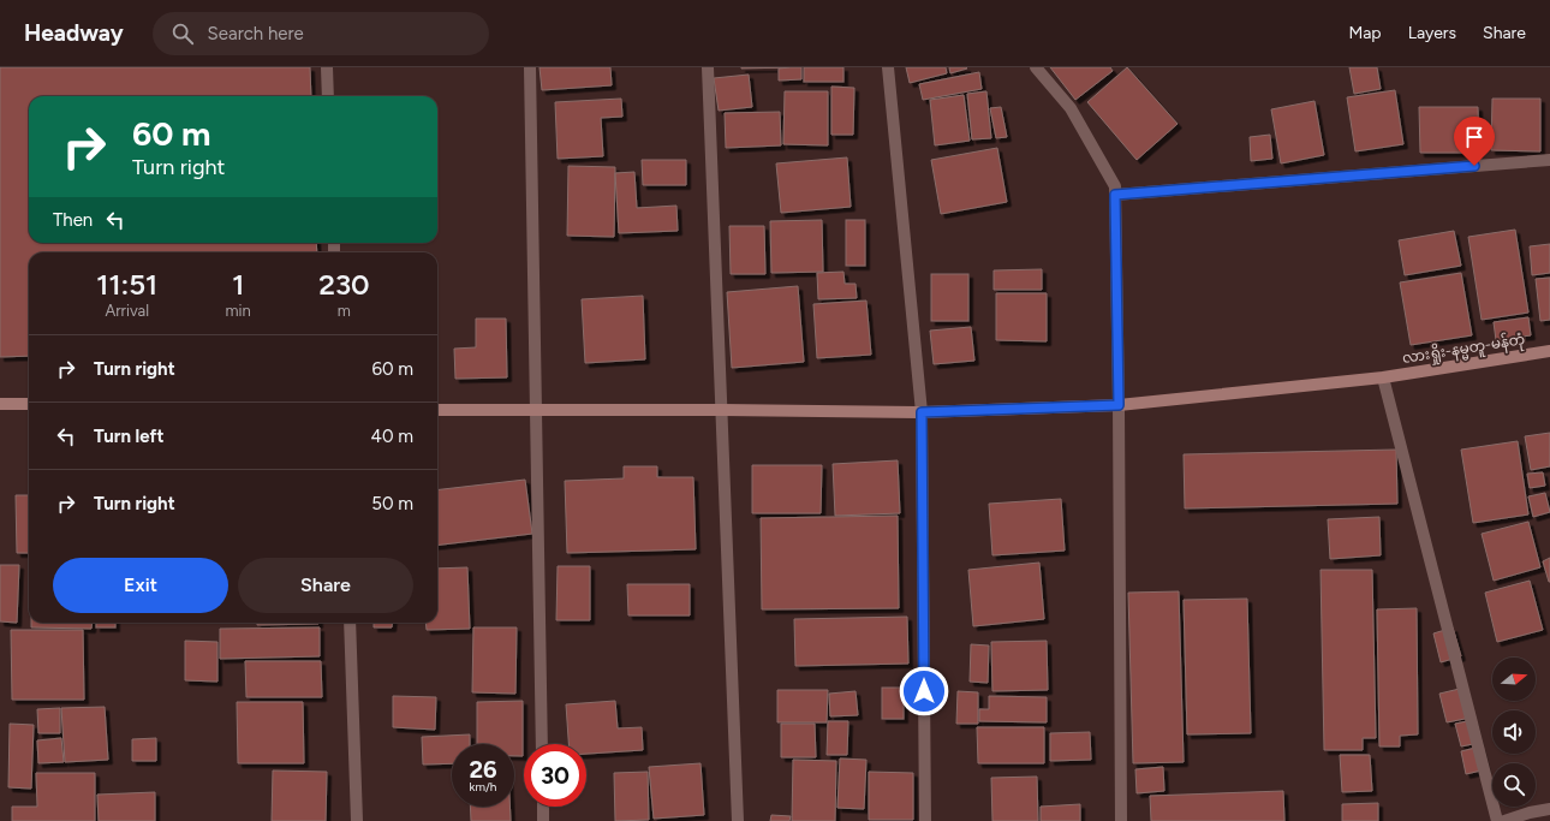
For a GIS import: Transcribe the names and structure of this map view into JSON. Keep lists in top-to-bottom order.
{
  "streets": {
    "main road": ["လားရှိုး-နမ္မတူ-မန်တုံ"]
  },
  "north": "right",
  "page": {
    "header": "Headway",
    "search": "Search here",
    "nav": ["Map", "Layers", "Share"],
    "turn": ["60 m", "Turn right"],
    "then": "Then",
    "eta": [
      "11:51",
      "Arrival",
      "1",
      "min",
      "230",
      "m"
    ],
    "list": [
      {
        "name": "Turn right",
        "value": "60 m"
      },
      {
        "name": "Turn left",
        "value": "40 m"
      },
      {
        "name": "Turn right",
        "value": "50 m"
      }
    ],
    "buttons": ["Exit", "Share"],
    "speed": "26 km/h",
    "limit": "30"
  }
}
